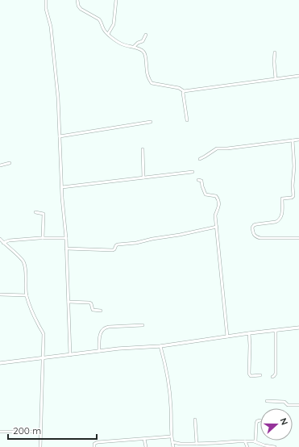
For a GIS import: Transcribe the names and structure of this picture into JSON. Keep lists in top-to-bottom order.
{
  "scale_bar": "200 m",
  "north": "right"
}
